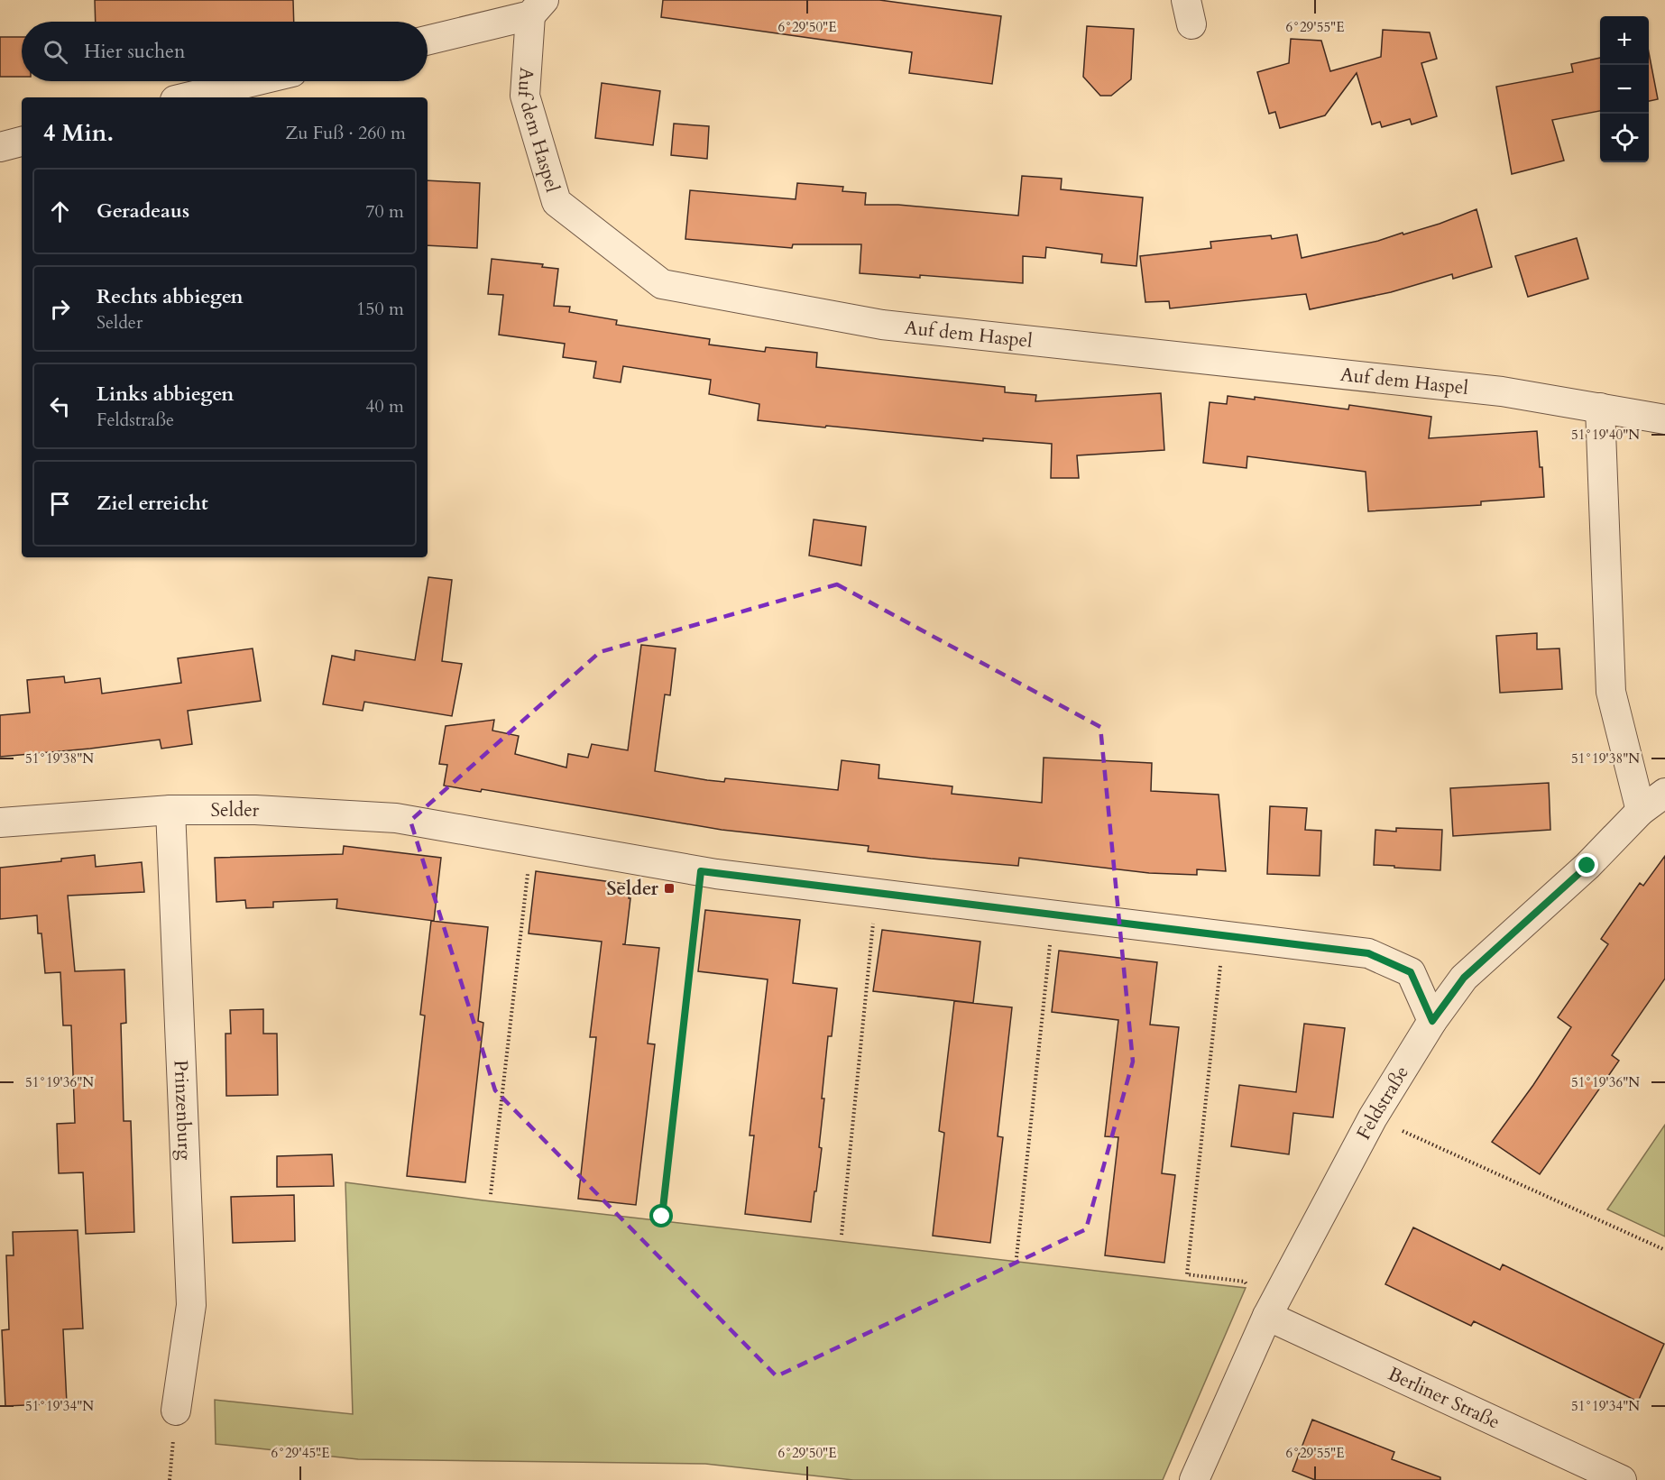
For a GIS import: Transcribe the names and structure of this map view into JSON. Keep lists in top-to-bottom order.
{
  "streets": {
    "street": [
      "Auf dem Haspel",
      "Selder",
      "Feldstraße",
      "Prinzenburg",
      "Berliner Straße"
    ]
  },
  "crossings": [
    ["Selder", "Feldstraße"],
    ["Selder", "Prinzenburg"],
    ["Feldstraße", "Berliner Straße"]
  ],
  "places": {
    "transit": ["Selder"]
  },
  "page": {
    "map_buttons": ["+", "−"],
    "search": "Hier suchen",
    "heading": ["4 Min.", "Zu Fuß · 260 m"],
    "list": [
      ["Geradeaus", "70 m"],
      ["Rechts abbiegen", "Selder", "150 m"],
      ["Links abbiegen", "Feldstraße", "40 m"],
      "Ziel erreicht"
    ]
  },
  "coordinates": [
    "6°29'50\"E",
    "6°29'55\"E",
    "51°19'40\"N",
    "51°19'38\"N",
    "51°19'36\"N",
    "51°19'34\"N",
    "6°29'45\"E"
  ]
}
